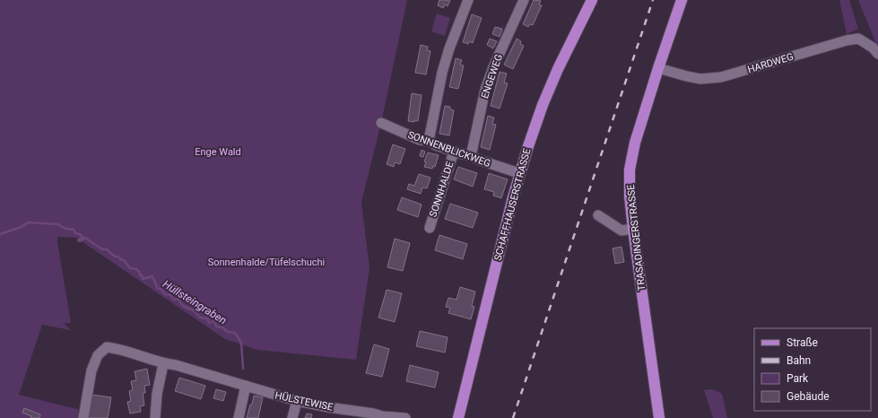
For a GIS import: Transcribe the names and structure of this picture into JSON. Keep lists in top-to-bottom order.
{
  "streets": {
    "main road": ["SCHAFFHAUSERSTRASSE", "TRASADINGERSTRASSE"],
    "street": [
      "HARDWEG",
      "ENGEWEG",
      "SONNENBLICKWEG",
      "SONNHALDE",
      "HÜLSTEWISE"
    ]
  },
  "crossings": [
    ["HARDWEG", "TRASADINGERSTRASSE"],
    ["ENGEWEG", "SONNENBLICKWEG"],
    ["SONNENBLICKWEG", "SONNHALDE"],
    ["SONNENBLICKWEG", "SCHAFFHAUSERSTRASSE"]
  ],
  "water": ["Hüllsteingraben"],
  "parks": ["Enge Wald", "Sonnenhalde/Tüfelschuchi"],
  "legend": [
    "Straße",
    "Bahn",
    "Park",
    "Gebäude"
  ]
}
